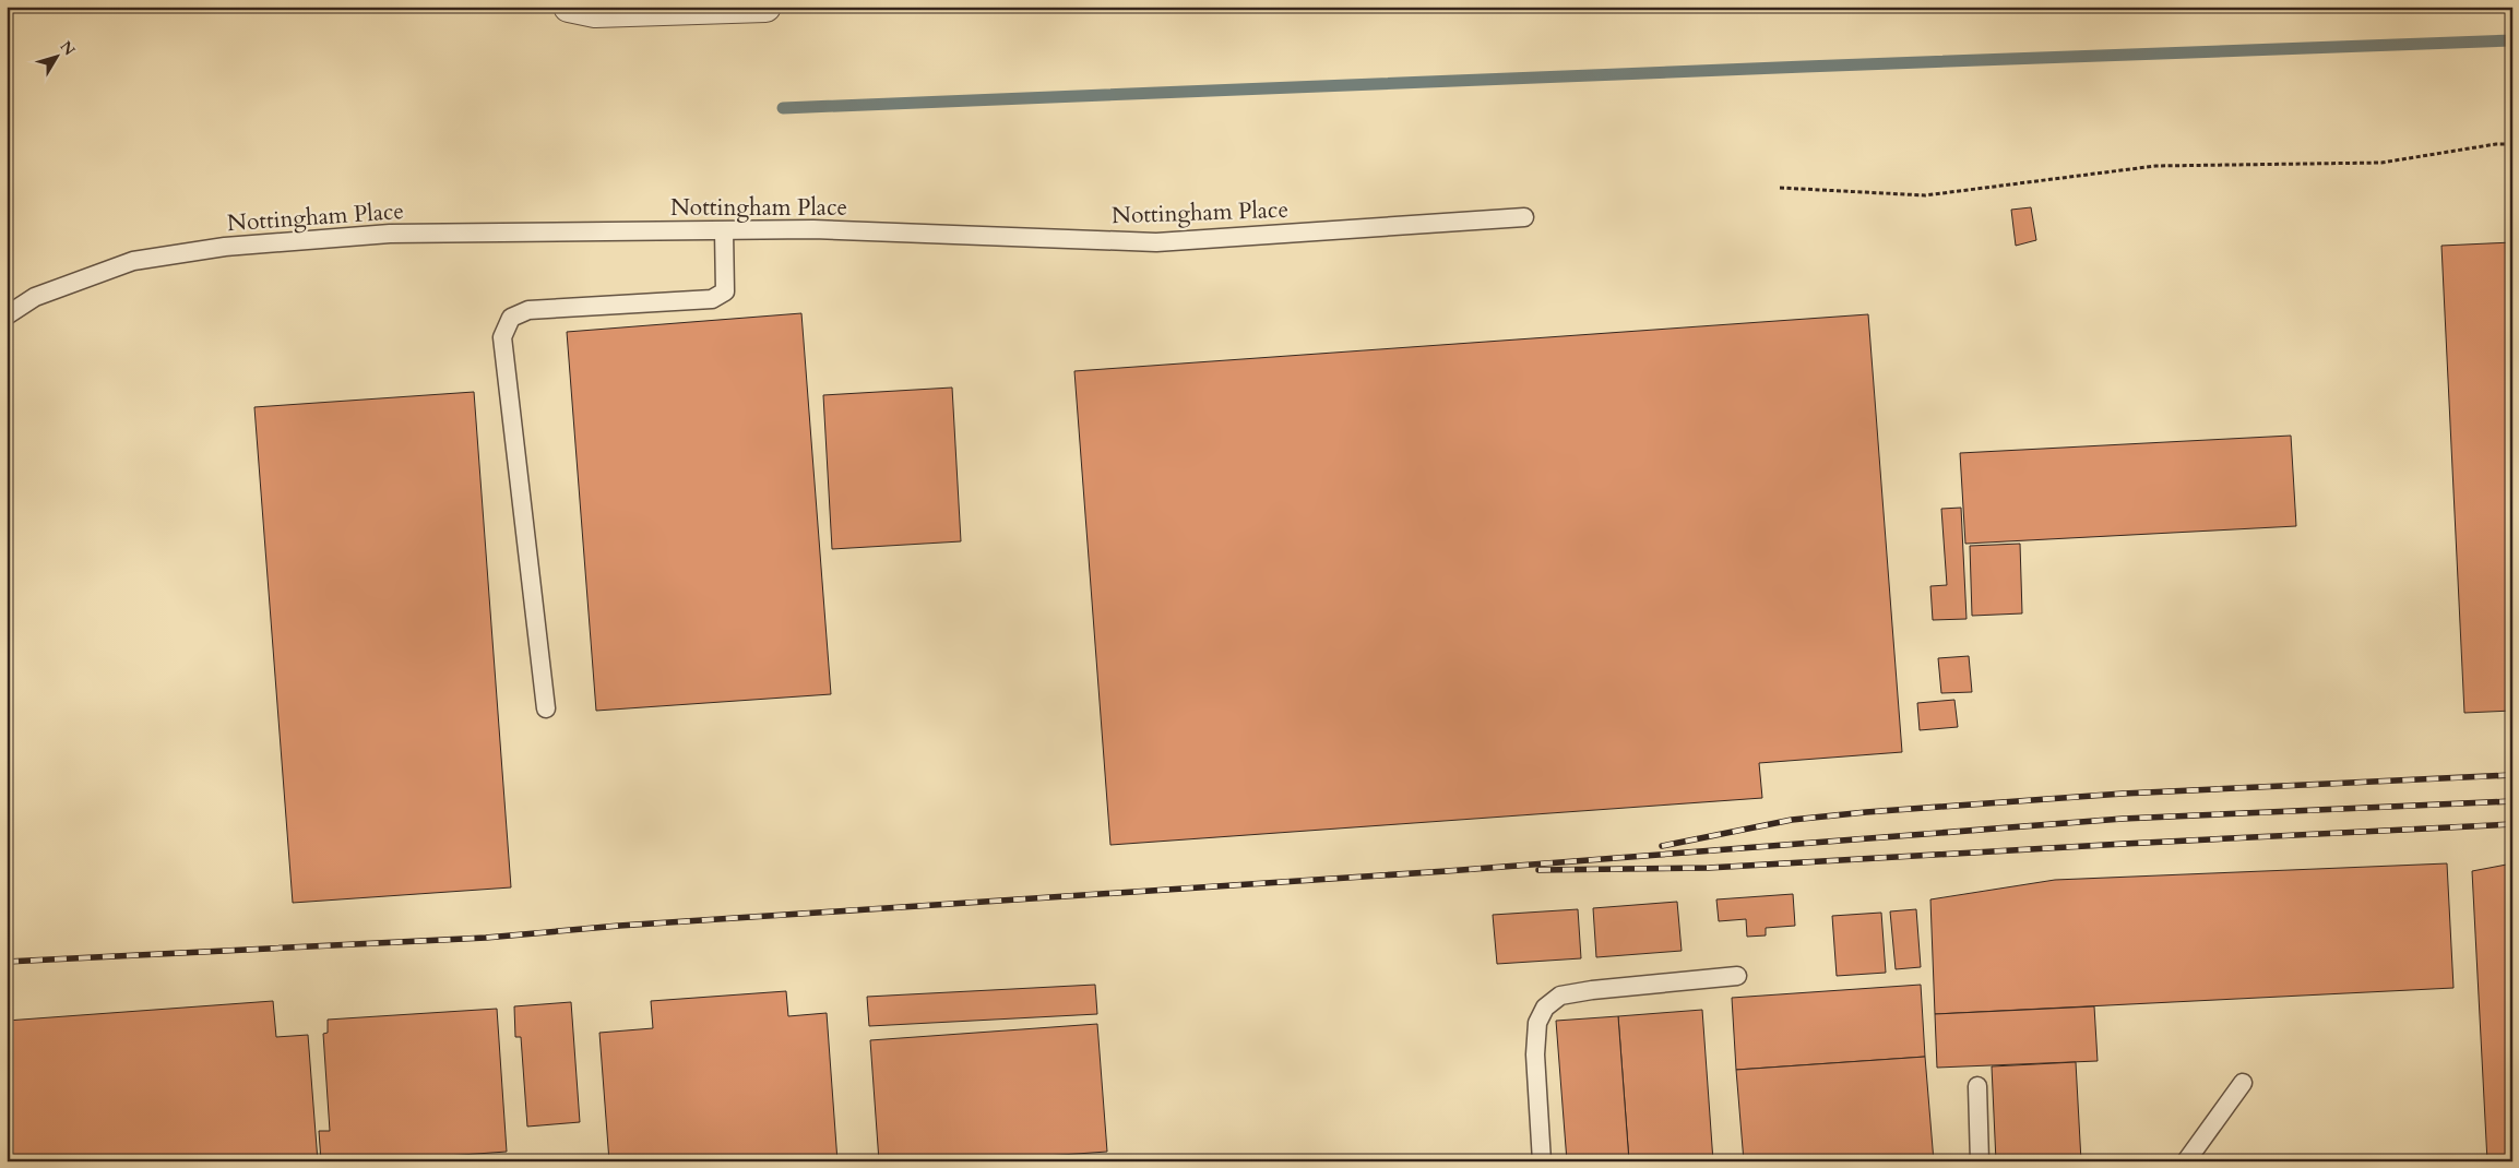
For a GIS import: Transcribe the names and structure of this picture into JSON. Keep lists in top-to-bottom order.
{
  "streets": {
    "lane": ["Nottingham Place"]
  },
  "north": "top right"
}
